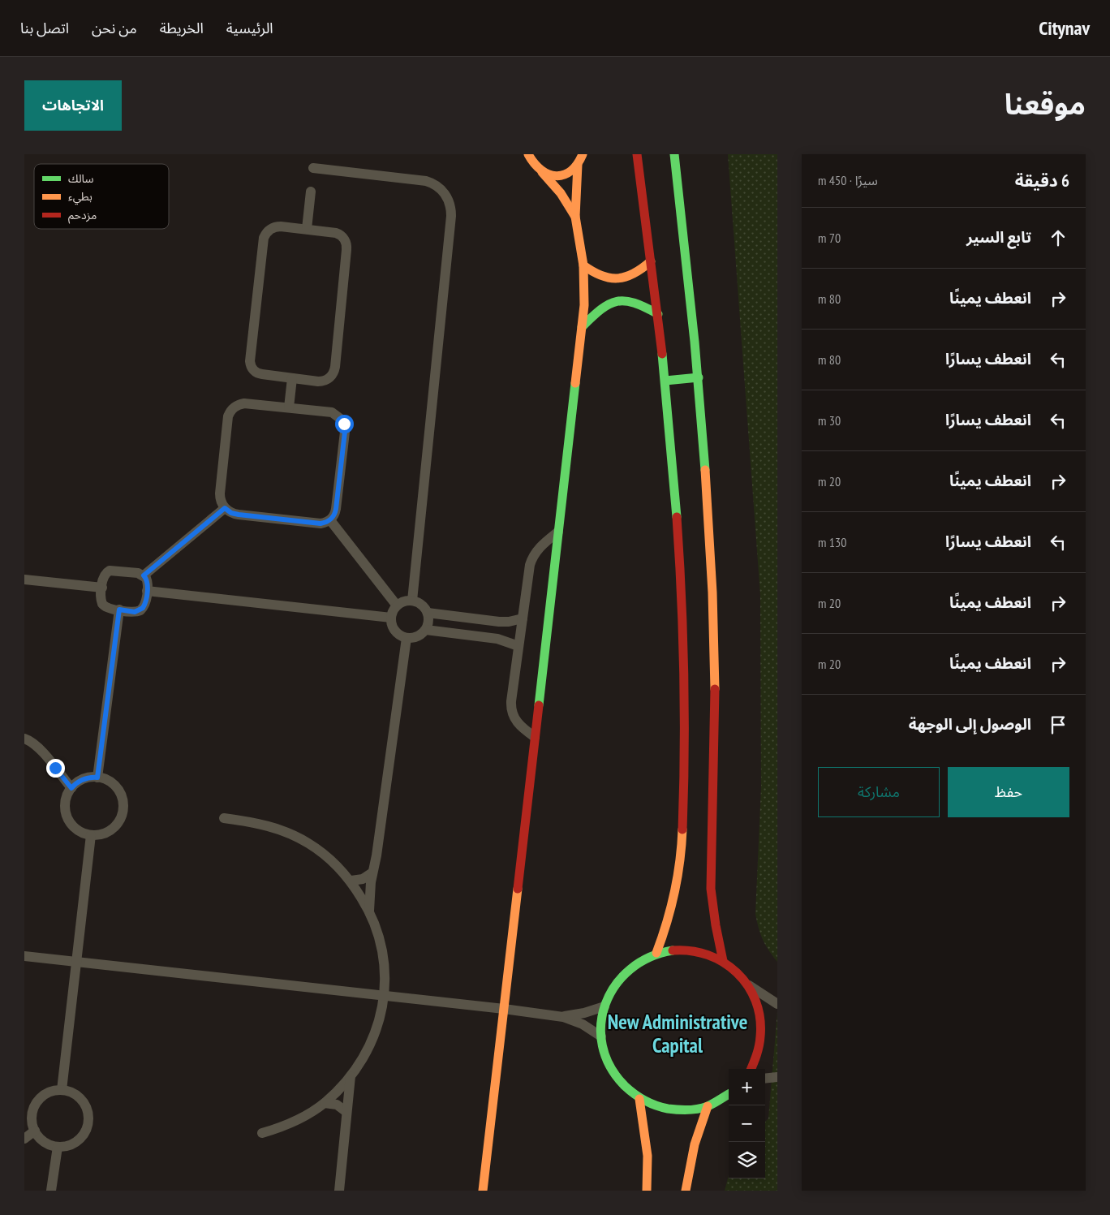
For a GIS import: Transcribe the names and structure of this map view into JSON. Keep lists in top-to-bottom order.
{
  "districts": ["New Administrative Capital"],
  "legend": ["سالك", "بطيء", "مزدحم"],
  "page": {
    "header": "Citynav",
    "nav": [
      "الرئيسية",
      "الخريطة",
      "من نحن",
      "اتصل بنا"
    ],
    "title": "موقعنا",
    "buttons": [
      "الاتجاهات",
      ["حفظ", "مشاركة"]
    ],
    "heading": ["6 دقيقة", "سيرًا · 450 m"],
    "list": [
      ["تابع السير", "70 m"],
      ["انعطف يمينًا", "80 m"],
      ["انعطف يسارًا", "80 m"],
      ["انعطف يسارًا", "30 m"],
      ["انعطف يمينًا", "20 m"],
      ["انعطف يسارًا", "130 m"],
      ["انعطف يمينًا", "20 m"],
      ["انعطف يمينًا", "20 m"],
      "الوصول إلى الوجهة"
    ],
    "map_buttons": ["+", "−"]
  }
}
